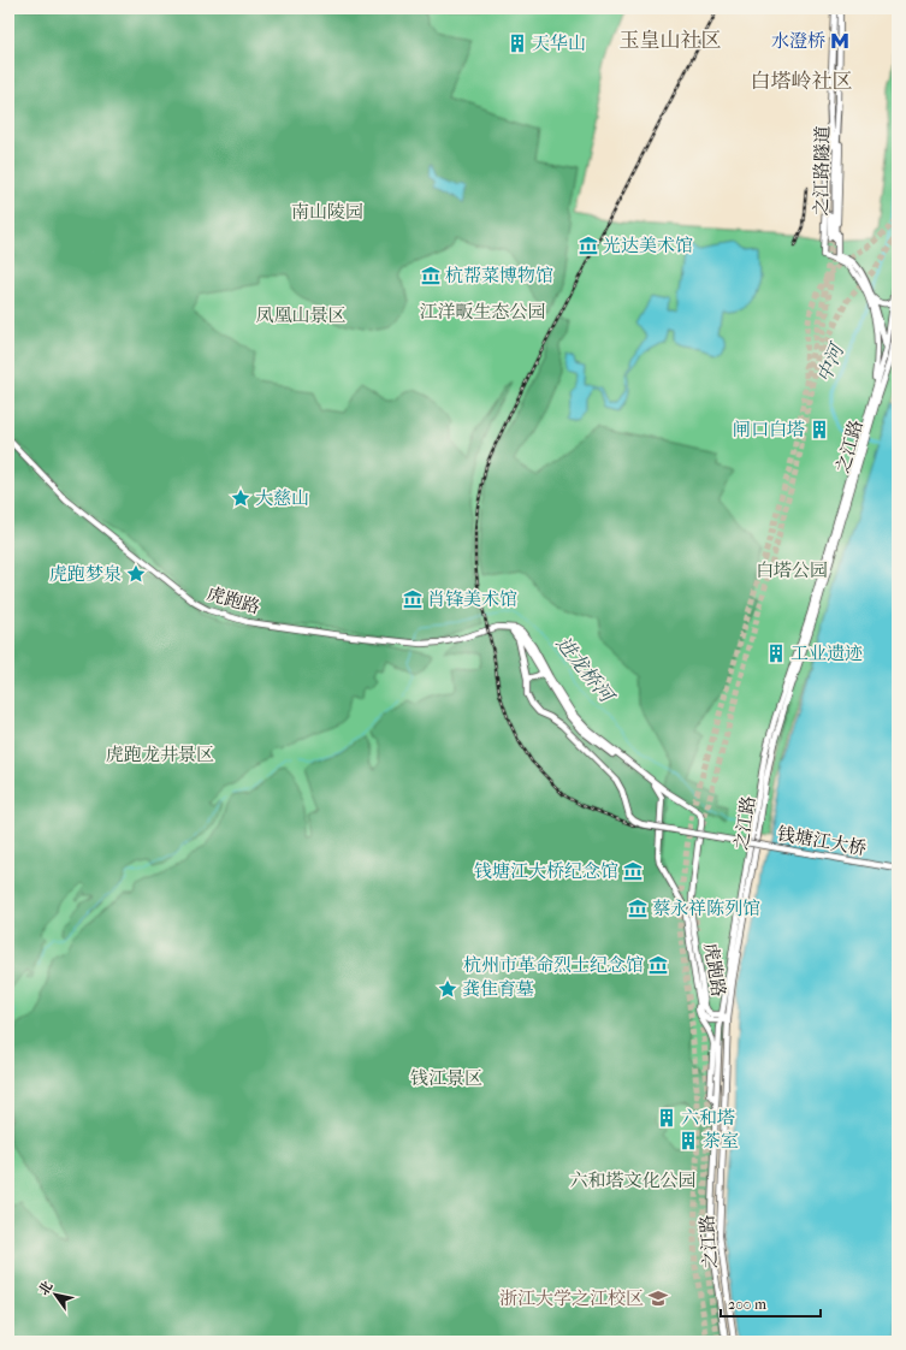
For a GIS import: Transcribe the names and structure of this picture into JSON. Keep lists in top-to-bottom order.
{
  "streets": {
    "highway": ["之江路隧道"],
    "main road": ["之江路", "虎跑路", "钱塘江大桥"]
  },
  "crossings": [
    ["之江路", "虎跑路"]
  ],
  "districts": ["玉皇山社区", "白塔岭社区"],
  "water": ["中河", "进龙桥河"],
  "parks": [
    "南山陵园",
    "江洋畈生态公园",
    "凤凰山景区",
    "白塔公园",
    "虎跑龙井景区",
    "钱江景区",
    "六和塔文化公园"
  ],
  "places": {
    "metro station": ["水澄桥"],
    "building": [
      "天华山",
      "闸口白塔",
      "工业遗迹",
      "六和塔",
      "茶室"
    ],
    "museum": [
      "光达美术馆",
      "杭帮菜博物馆",
      "肖锋美术馆",
      "钱塘江大桥纪念馆",
      "蔡永祥陈列馆",
      "杭州市革命烈士纪念馆"
    ],
    "place": ["大慈山", "虎跑梦泉", "龚隹育墓"],
    "school or university": ["浙江大学之江校区"]
  },
  "scale_bar": "200 m",
  "north": "top left"
}
